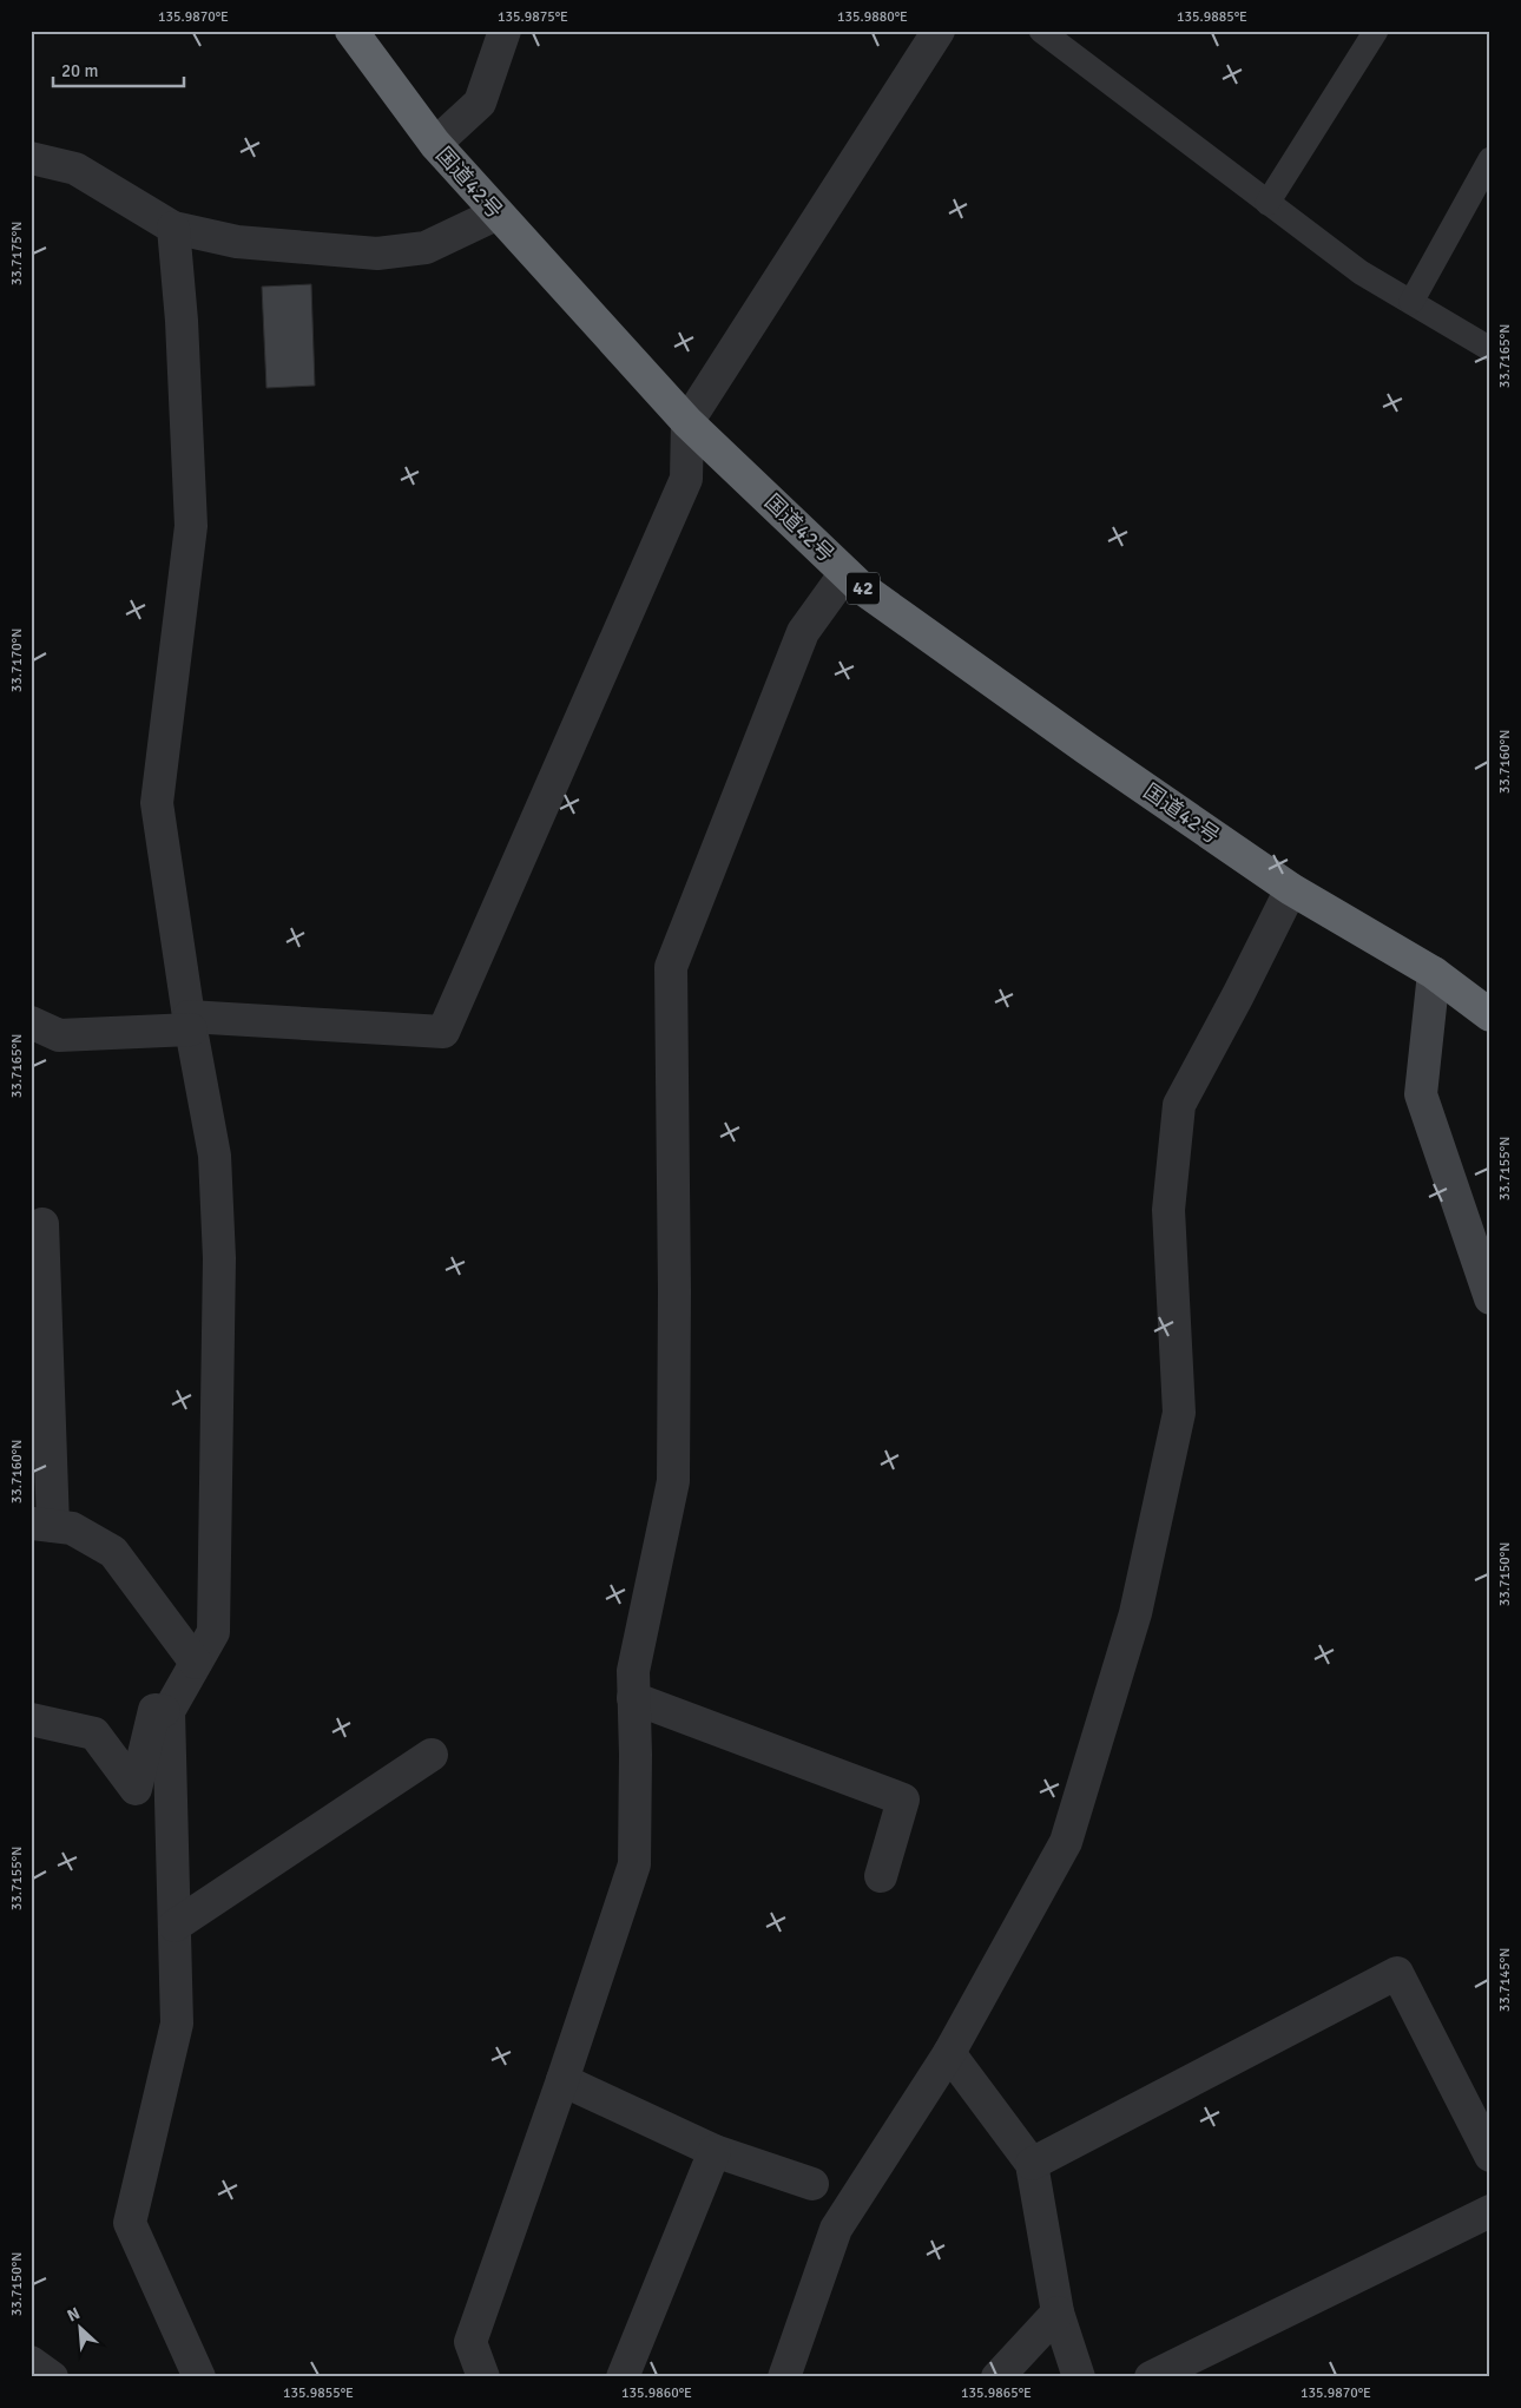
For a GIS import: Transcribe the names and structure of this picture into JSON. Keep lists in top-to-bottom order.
{
  "streets": {
    "highway": ["国道42号", "42"]
  },
  "scale_bar": "20 m",
  "north": "top left",
  "coordinates": [
    "135.9870°E",
    "135.9875°E",
    "135.9880°E",
    "135.9885°E",
    "33.7175°N",
    "33.7165°N",
    "33.7170°N",
    "33.7160°N",
    "33.7155°N",
    "33.7150°N",
    "33.7145°N",
    "135.9855°E",
    "135.9860°E",
    "135.9865°E"
  ]
}
